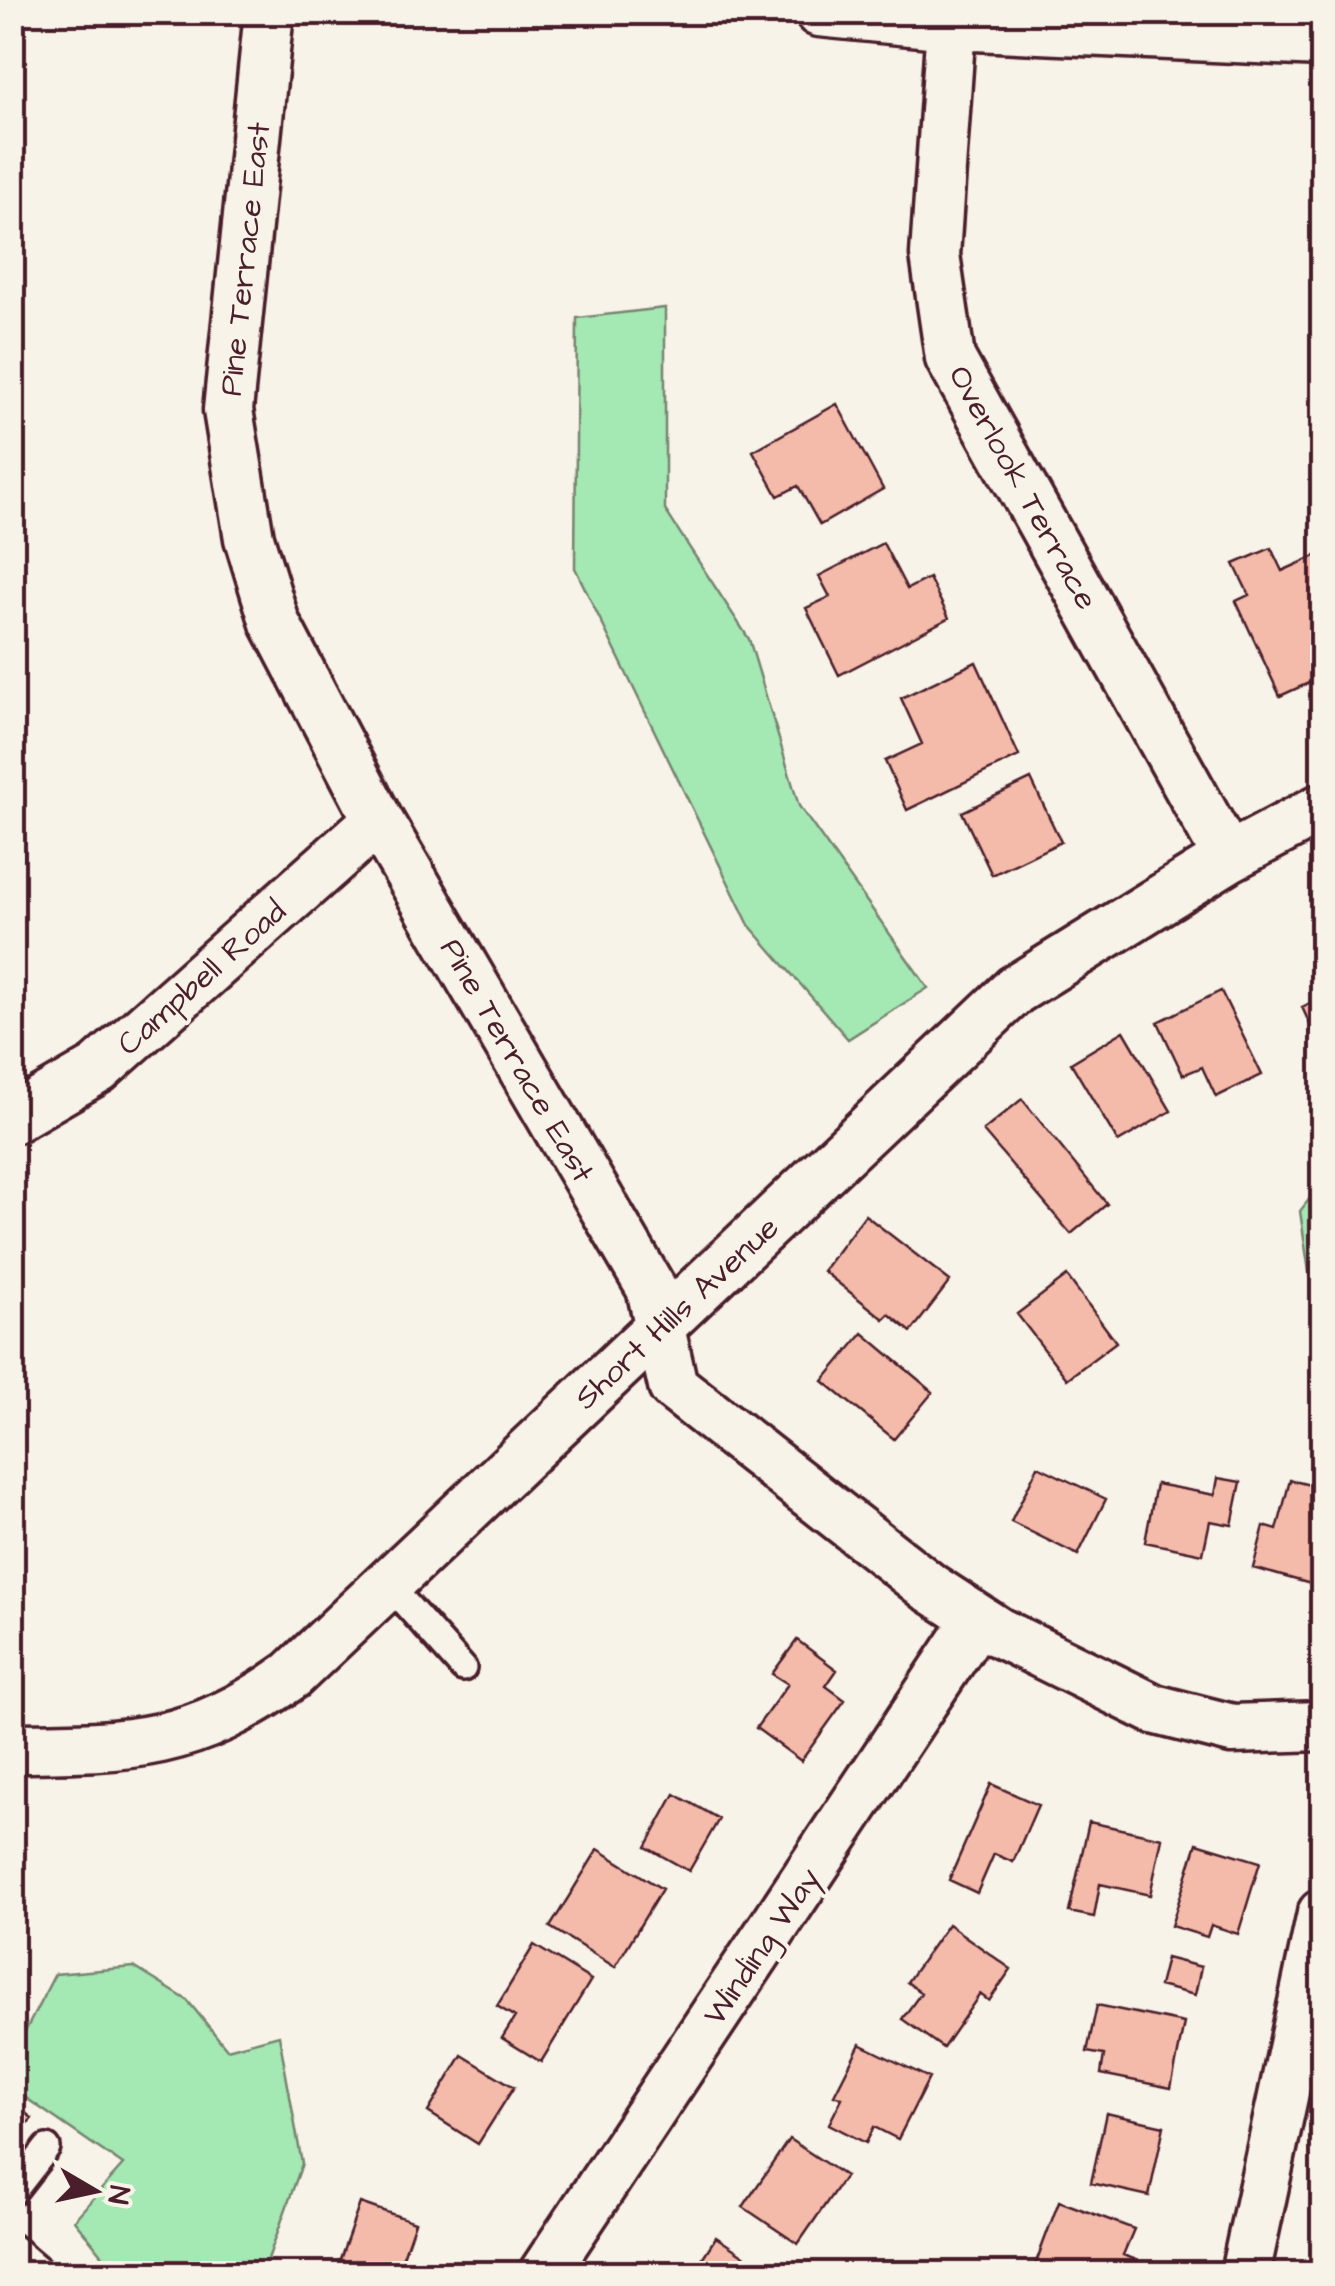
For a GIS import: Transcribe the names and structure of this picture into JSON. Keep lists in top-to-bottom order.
{
  "streets": {
    "street": [
      "Pine Terrace East",
      "Overlook Terrace",
      "Campbell Road",
      "Short Hills Avenue",
      "Winding Way"
    ]
  },
  "crossings": [
    ["Pine Terrace East", "Campbell Road"],
    ["Pine Terrace East", "Short Hills Avenue"],
    ["Pine Terrace East", "Winding Way"],
    ["Overlook Terrace", "Short Hills Avenue"]
  ],
  "north": "right"
}
